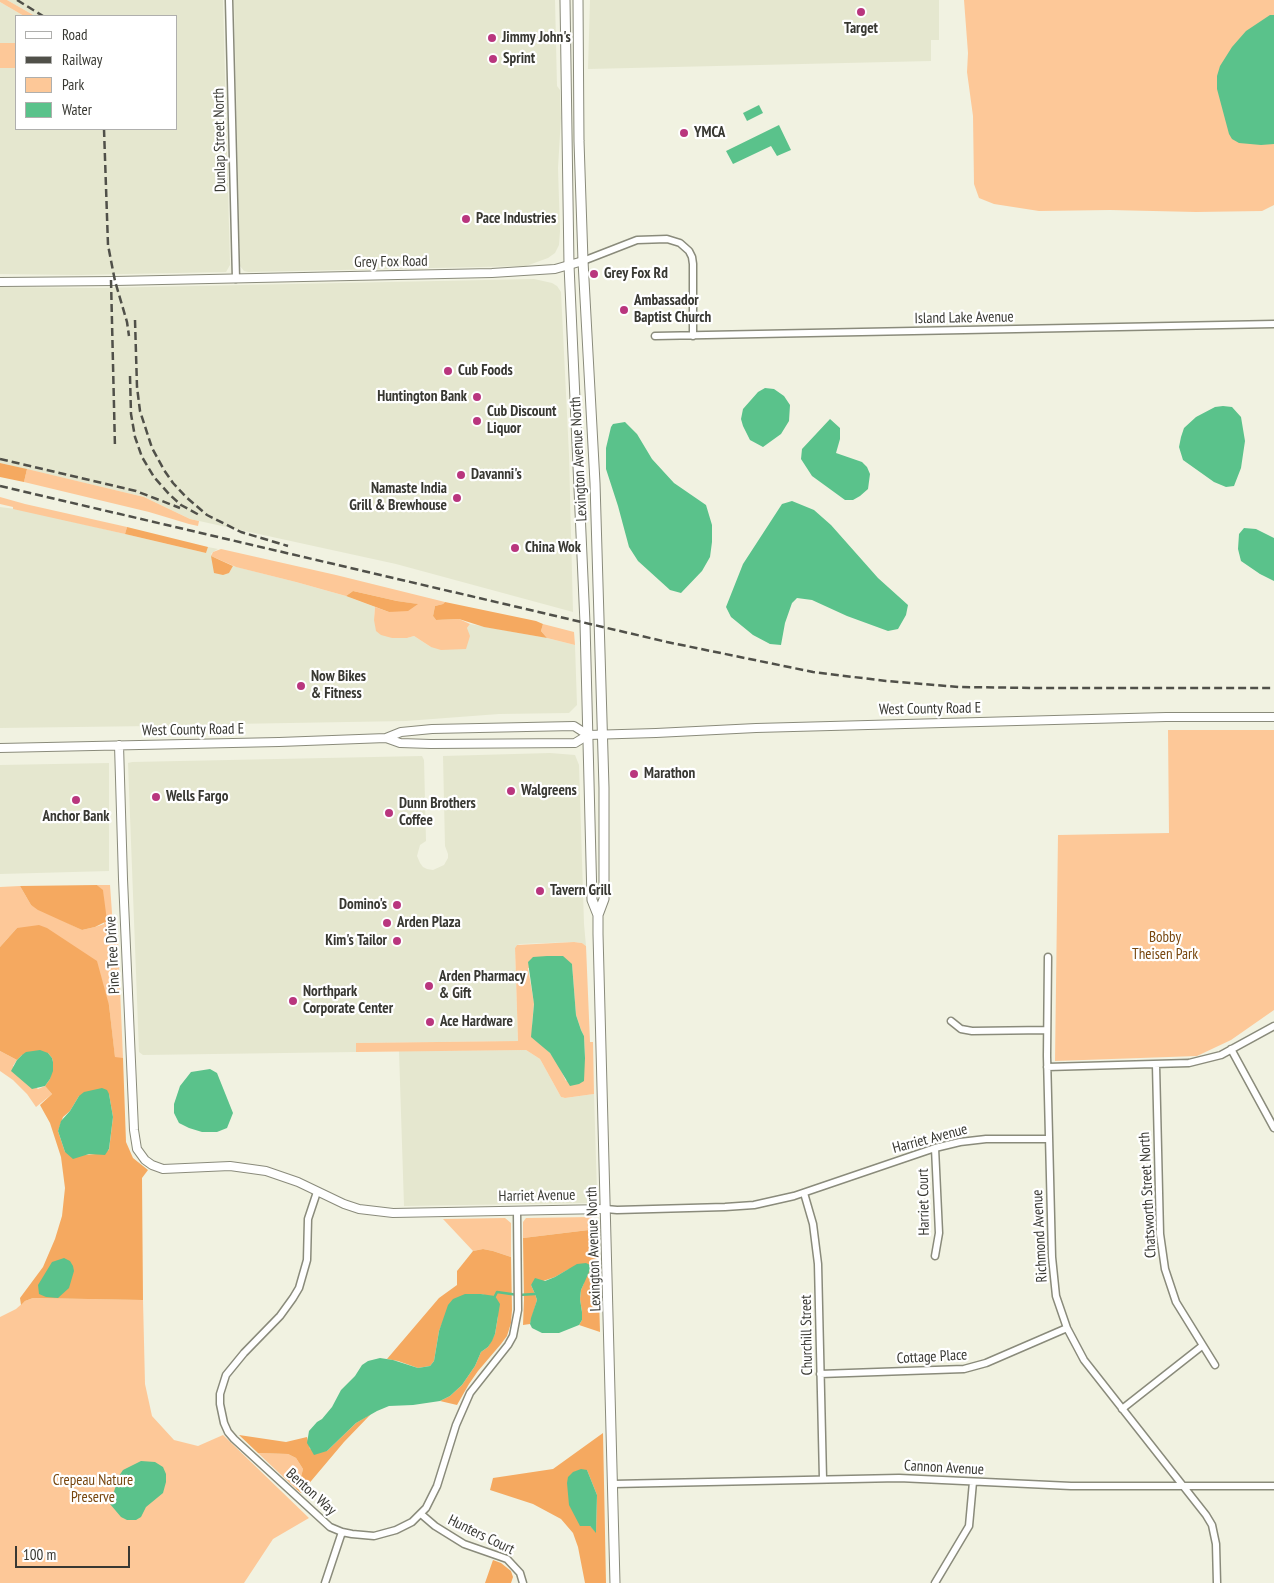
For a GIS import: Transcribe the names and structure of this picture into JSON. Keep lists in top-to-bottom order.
{
  "streets": {
    "main road": ["Lexington Avenue North"],
    "street": [
      "Dunlap Street North",
      "Grey Fox Road",
      "Island Lake Avenue",
      "West County Road E",
      "Pine Tree Drive",
      "Harriet Avenue",
      "Chatsworth Street North",
      "Harriet Court",
      "Richmond Avenue",
      "Churchill Street",
      "Cottage Place",
      "Cannon Avenue",
      "Benton Way",
      "Hunters Court"
    ]
  },
  "crossings": [
    ["Dunlap Street North", "Grey Fox Road"],
    ["Grey Fox Road", "Island Lake Avenue"],
    ["Grey Fox Road", "Lexington Avenue North"],
    ["Lexington Avenue North", "West County Road E"],
    ["Lexington Avenue North", "Harriet Avenue"],
    ["Lexington Avenue North", "Cannon Avenue"],
    ["West County Road E", "Pine Tree Drive"],
    ["Pine Tree Drive", "Harriet Avenue"],
    ["Harriet Avenue", "Harriet Court"],
    ["Harriet Avenue", "Richmond Avenue"],
    ["Harriet Avenue", "Churchill Street"],
    ["Harriet Avenue", "Benton Way"],
    ["Richmond Avenue", "Cottage Place"],
    ["Richmond Avenue", "Cannon Avenue"],
    ["Churchill Street", "Cottage Place"],
    ["Churchill Street", "Cannon Avenue"],
    ["Benton Way", "Hunters Court"]
  ],
  "parks": ["Bobby Theisen Park", "Crepeau Nature Preserve"],
  "places": [
    "Target",
    "Jimmy John's",
    "Sprint",
    "YMCA",
    "Pace Industries",
    "Grey Fox Rd",
    "Ambassador Baptist Church",
    "Cub Foods",
    "Huntington Bank",
    "Cub Discount Liquor",
    "Davanni's",
    "Namaste India Grill & Brewhouse",
    "China Wok",
    "Now Bikes & Fitness",
    "Marathon",
    "Walgreens",
    "Wells Fargo",
    "Anchor Bank",
    "Dunn Brothers Coffee",
    "Tavern Grill",
    "Domino's",
    "Arden Plaza",
    "Kim's Tailor",
    "Arden Pharmacy & Gift",
    "Northpark Corporate Center",
    "Ace Hardware"
  ],
  "legend": [
    "Road",
    "Railway",
    "Park",
    "Water"
  ],
  "scale_bar": "100 m"
}
